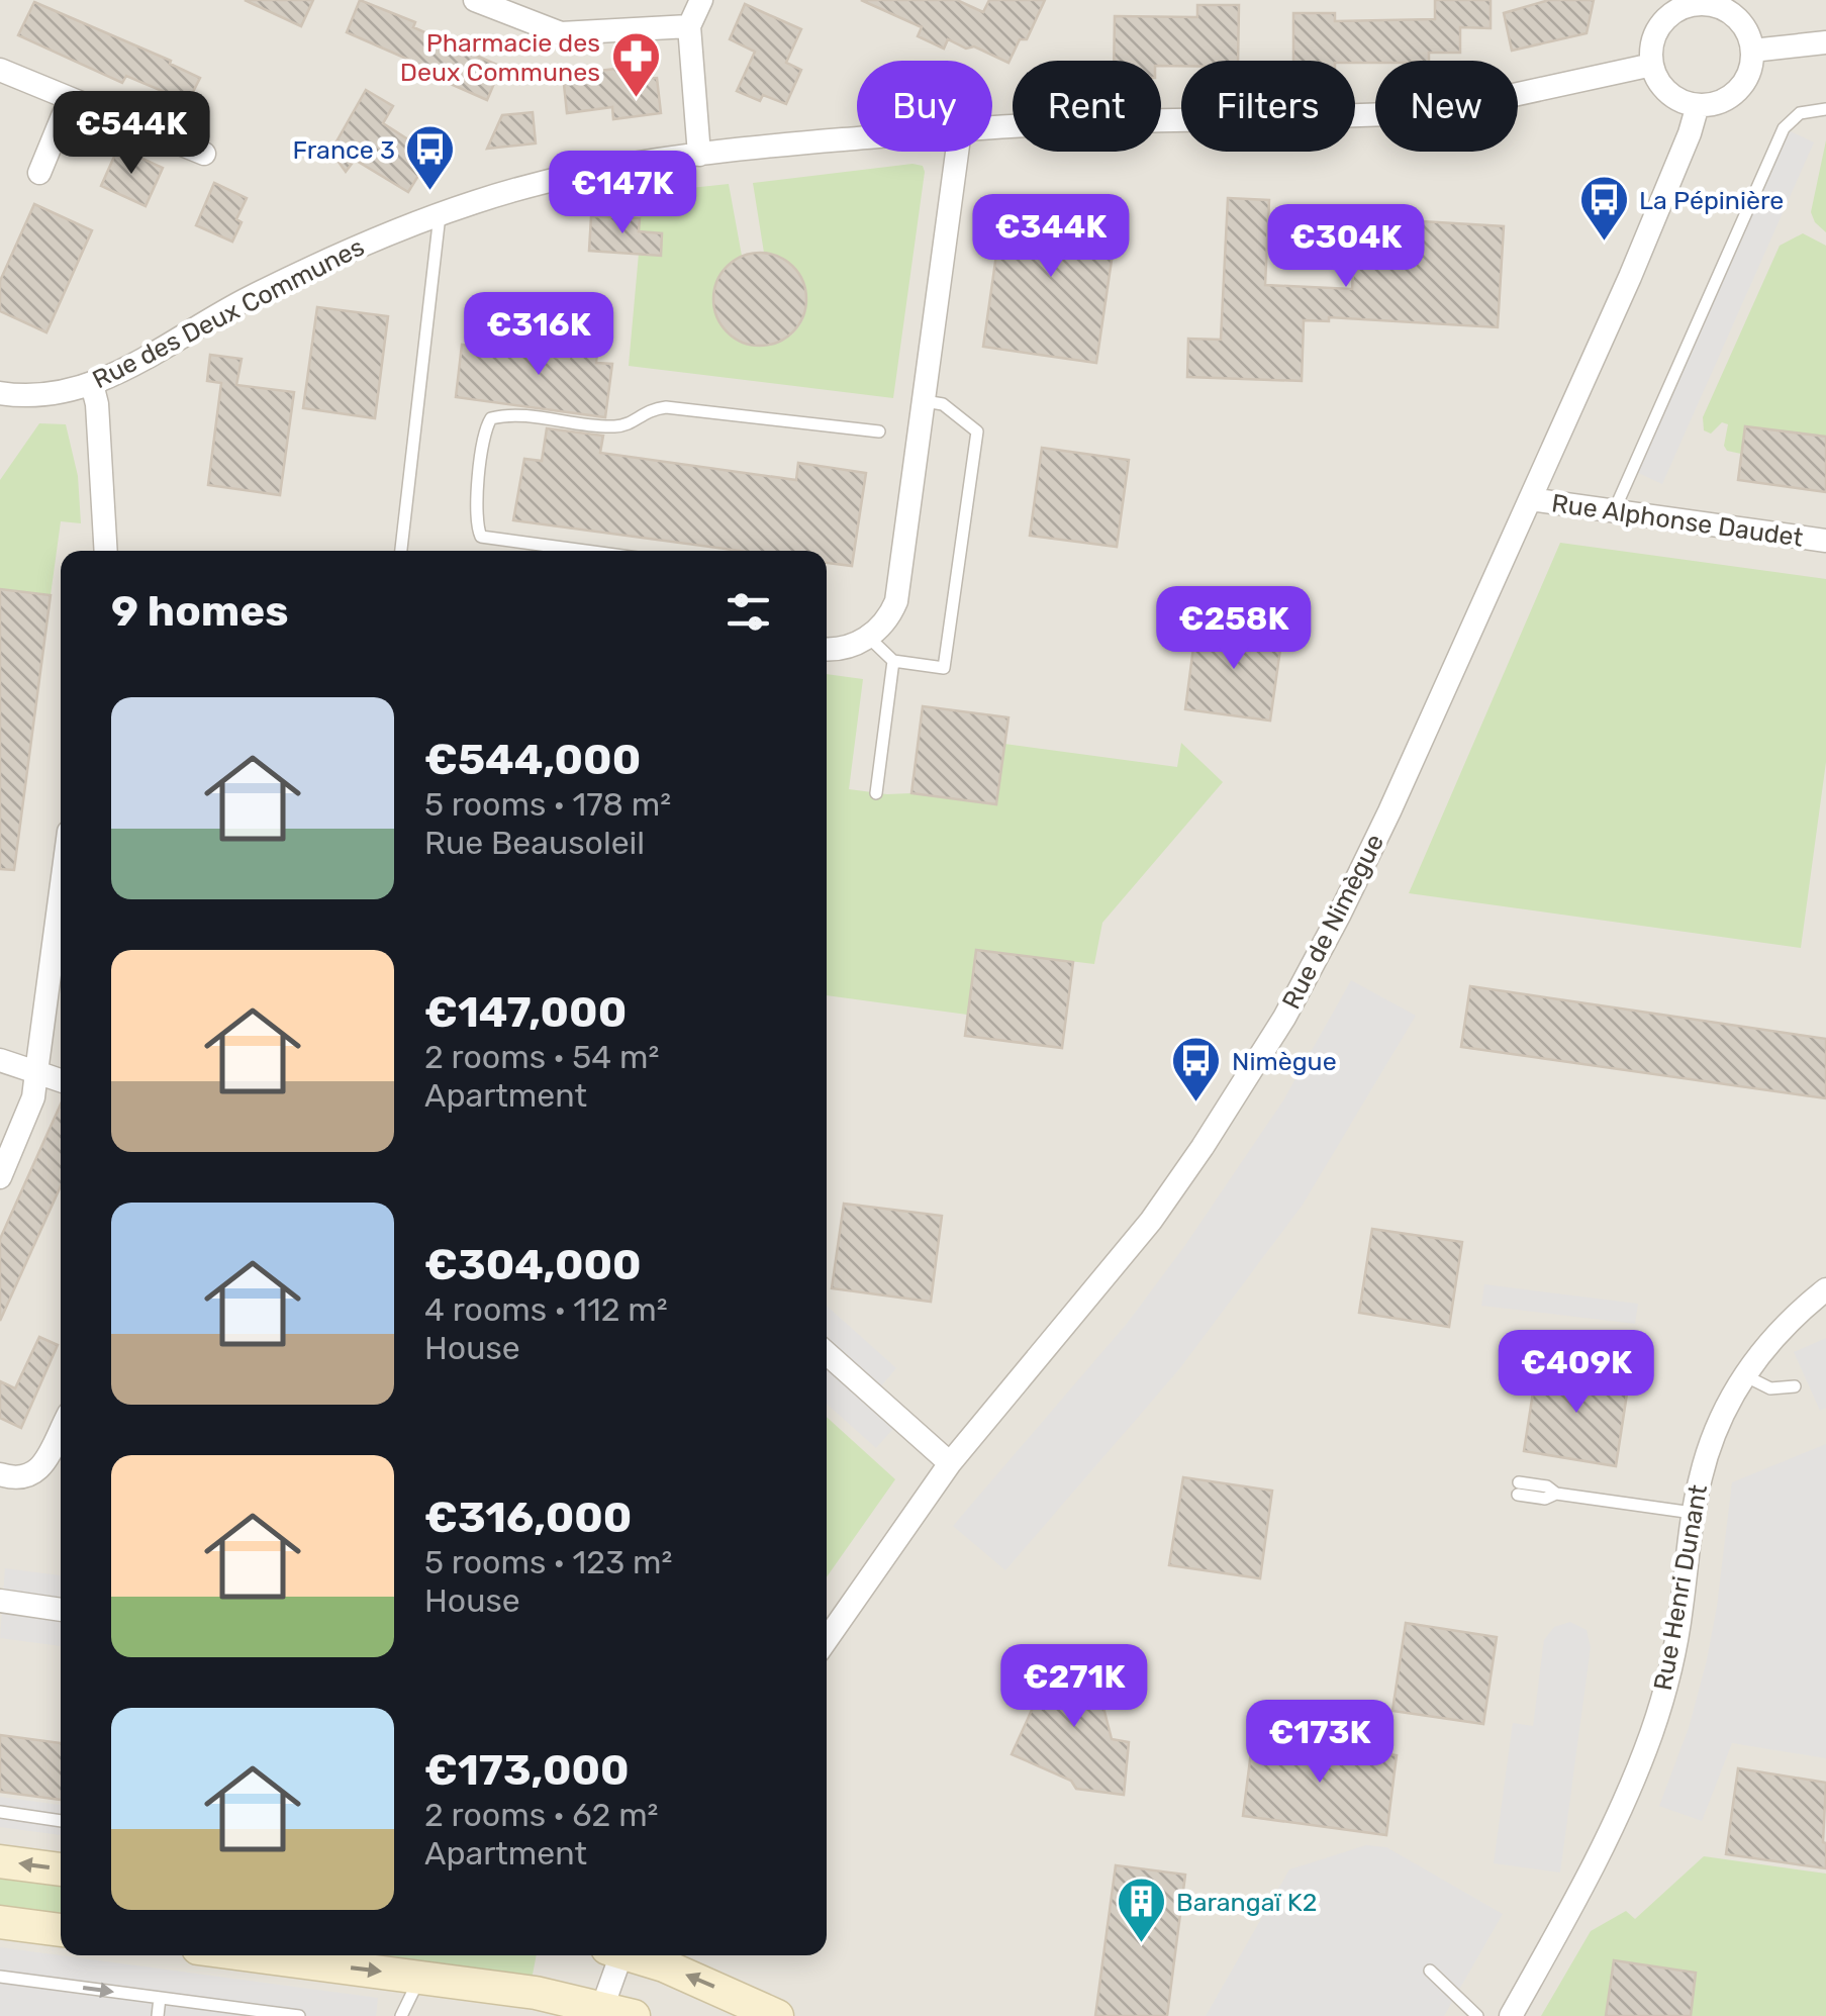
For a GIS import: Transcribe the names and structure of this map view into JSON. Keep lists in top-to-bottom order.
{
  "streets": {
    "street": [
      "Rue des Deux Communes",
      "Rue Alphonse Daudet",
      "Rue de Nimègue",
      "Rue Henri Dunant"
    ]
  },
  "crossings": [
    ["Rue des Deux Communes", "Rue de Nimègue"],
    ["Rue Alphonse Daudet", "Rue de Nimègue"]
  ],
  "places": {
    "pharmacy": ["Pharmacie des Deux Communes"],
    "bus stop": ["France 3", "La Pépinière", "Nimègue"],
    "building": ["Barangaï K2"]
  },
  "page": {
    "chip": [
      "Buy",
      "Rent",
      "Filters",
      "New"
    ],
    "price": [
      "€544K",
      "€147K",
      "€344K",
      "€304K",
      "€316K",
      "€258K",
      "€409K",
      "€271K",
      "€173K"
    ],
    "heading": "9 homes",
    "list": [
      {
        "name": "€544,000",
        "note": "5 rooms · 178 m² · Rue Beausoleil"
      },
      {
        "name": "€147,000",
        "note": "2 rooms · 54 m² · Apartment"
      },
      {
        "name": "€304,000",
        "note": "4 rooms · 112 m² · House"
      },
      {
        "name": "€316,000",
        "note": "5 rooms · 123 m² · House"
      },
      {
        "name": "€173,000",
        "note": "2 rooms · 62 m² · Apartment"
      }
    ]
  }
}
